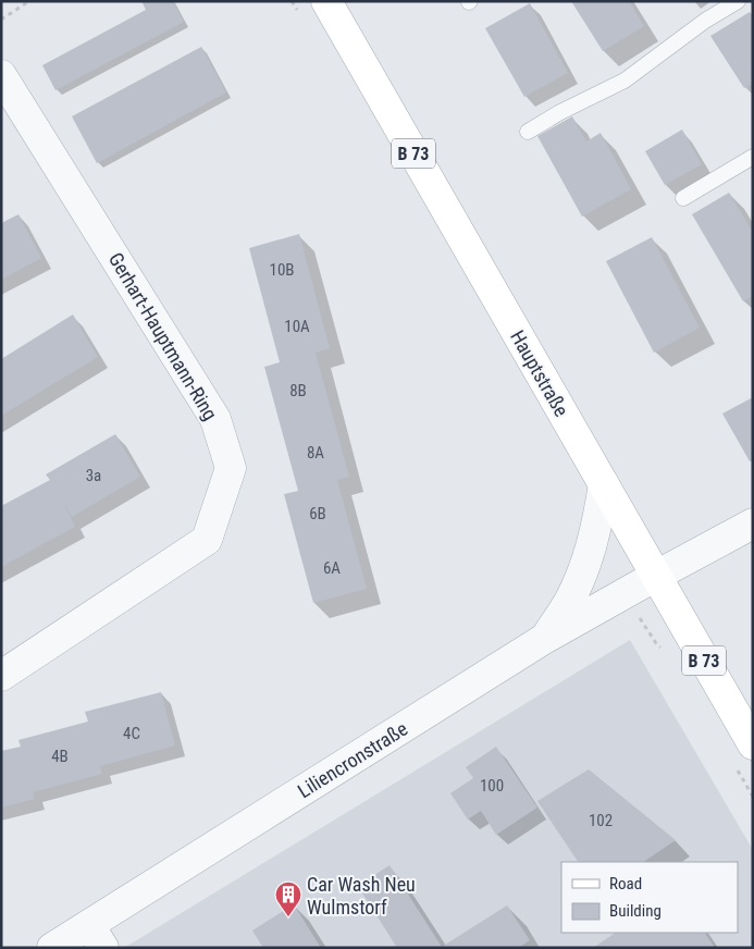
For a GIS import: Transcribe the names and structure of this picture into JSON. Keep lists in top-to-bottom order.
{
  "streets": {
    "main road": ["B 73", "Hauptstraße"],
    "street": ["Gerhart-Hauptmann-Ring", "Liliencronstraße"]
  },
  "crossings": [
    ["Hauptstraße", "Liliencronstraße"]
  ],
  "places": {
    "building": ["Car Wash Neu Wulmstorf"]
  },
  "house_numbers": [
    "10B",
    "10A",
    "8B",
    "8A",
    "3a",
    "6B",
    "6A",
    "4C",
    "4B",
    "100",
    "102"
  ],
  "legend": ["Road", "Building"]
}
